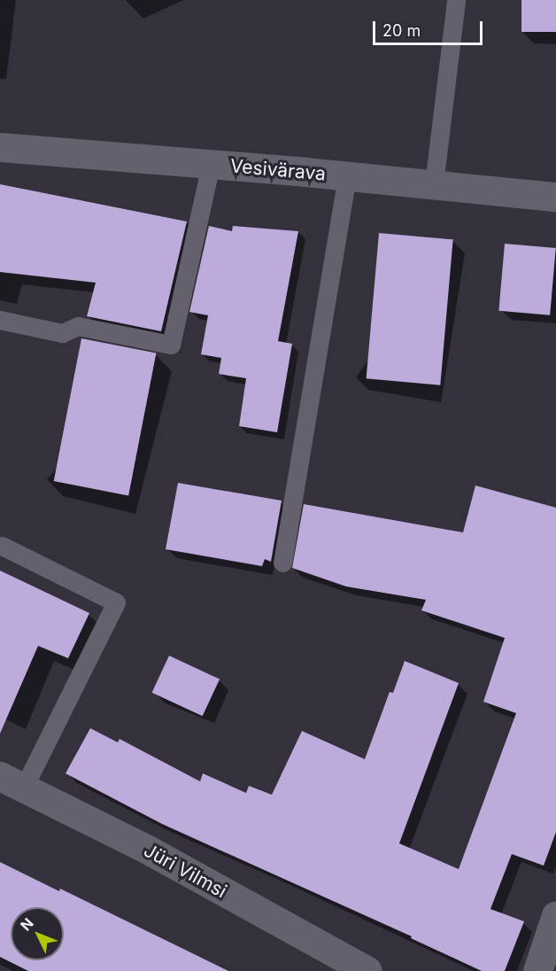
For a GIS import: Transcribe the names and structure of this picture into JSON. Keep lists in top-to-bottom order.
{
  "streets": {
    "street": ["Vesivärava", "Jüri Vilmsi"]
  },
  "scale_bar": "20 m",
  "north": "top left"
}
